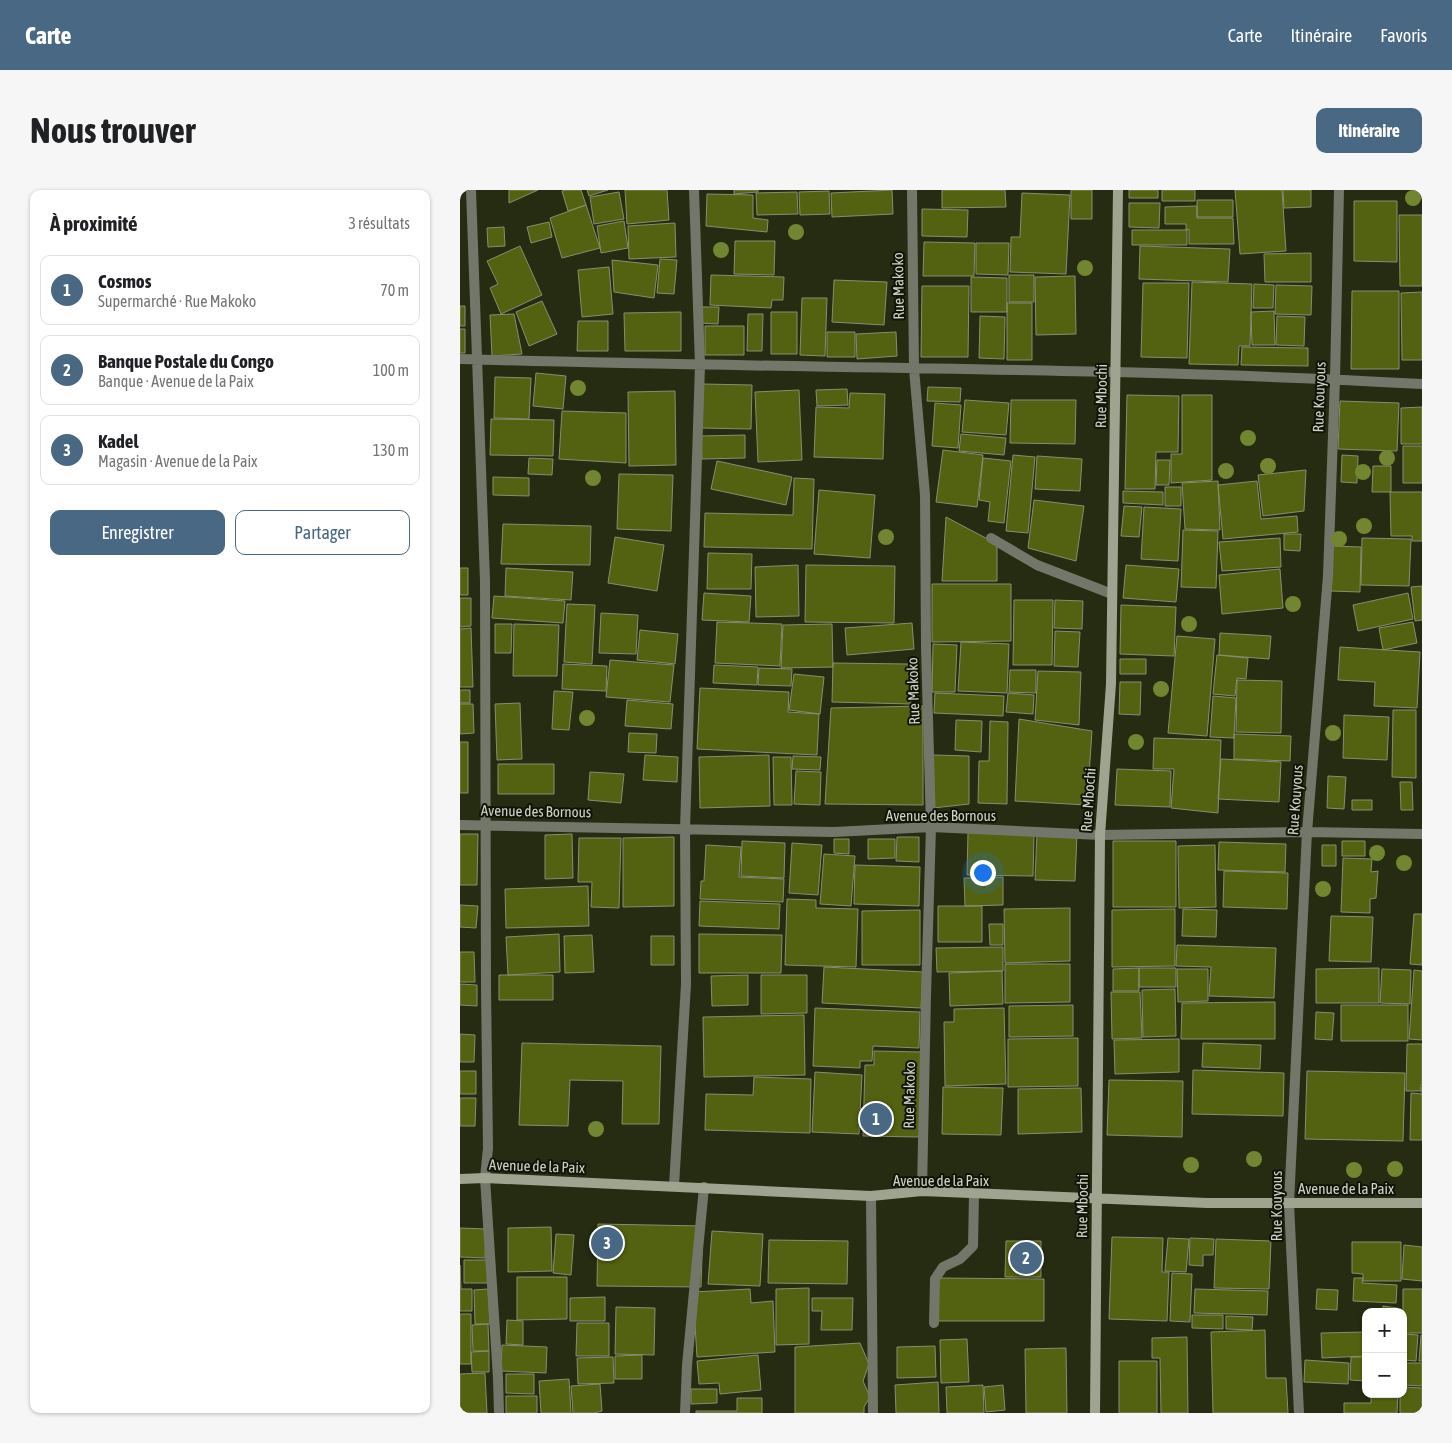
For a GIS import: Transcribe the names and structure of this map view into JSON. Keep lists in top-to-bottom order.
{
  "streets": {
    "main road": ["Rue Mbochi", "Avenue de la Paix"],
    "street": ["Rue Makoko", "Rue Kouyous", "Avenue des Bornous"]
  },
  "crossings": [
    ["Rue Makoko", "Avenue des Bornous"],
    ["Rue Makoko", "Avenue de la Paix"],
    ["Rue Mbochi", "Avenue des Bornous"],
    ["Rue Mbochi", "Avenue de la Paix"],
    ["Rue Kouyous", "Avenue des Bornous"],
    ["Rue Kouyous", "Avenue de la Paix"]
  ],
  "page": {
    "header": "Carte",
    "nav": ["Carte", "Itinéraire", "Favoris"],
    "buttons": [
      "Itinéraire",
      ["Enregistrer", "Partager"]
    ],
    "title": "Nous trouver",
    "heading": ["À proximité", "3 résultats"],
    "list": [
      {
        "mark": "1",
        "name": "Cosmos",
        "note": "Supermarché · Rue Makoko",
        "value": "70 m"
      },
      {
        "mark": "2",
        "name": "Banque Postale du Congo",
        "note": "Banque · Avenue de la Paix",
        "value": "100 m"
      },
      {
        "mark": "3",
        "name": "Kadel",
        "note": "Magasin · Avenue de la Paix",
        "value": "130 m"
      }
    ],
    "pins": ["1", "3", "2"],
    "map_buttons": ["+", "−"]
  }
}
